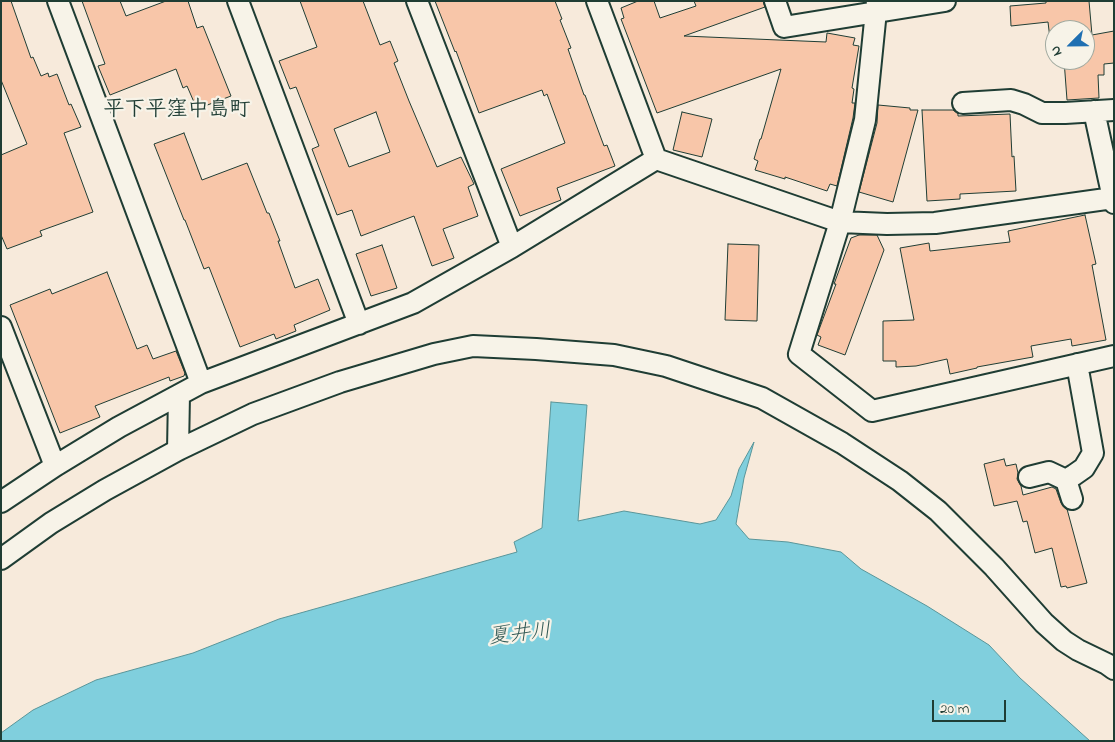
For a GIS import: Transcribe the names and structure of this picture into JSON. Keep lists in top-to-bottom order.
{
  "districts": ["平下平窪中島町"],
  "water": ["夏井川"],
  "scale_bar": "20 m",
  "north": "bottom left"
}
